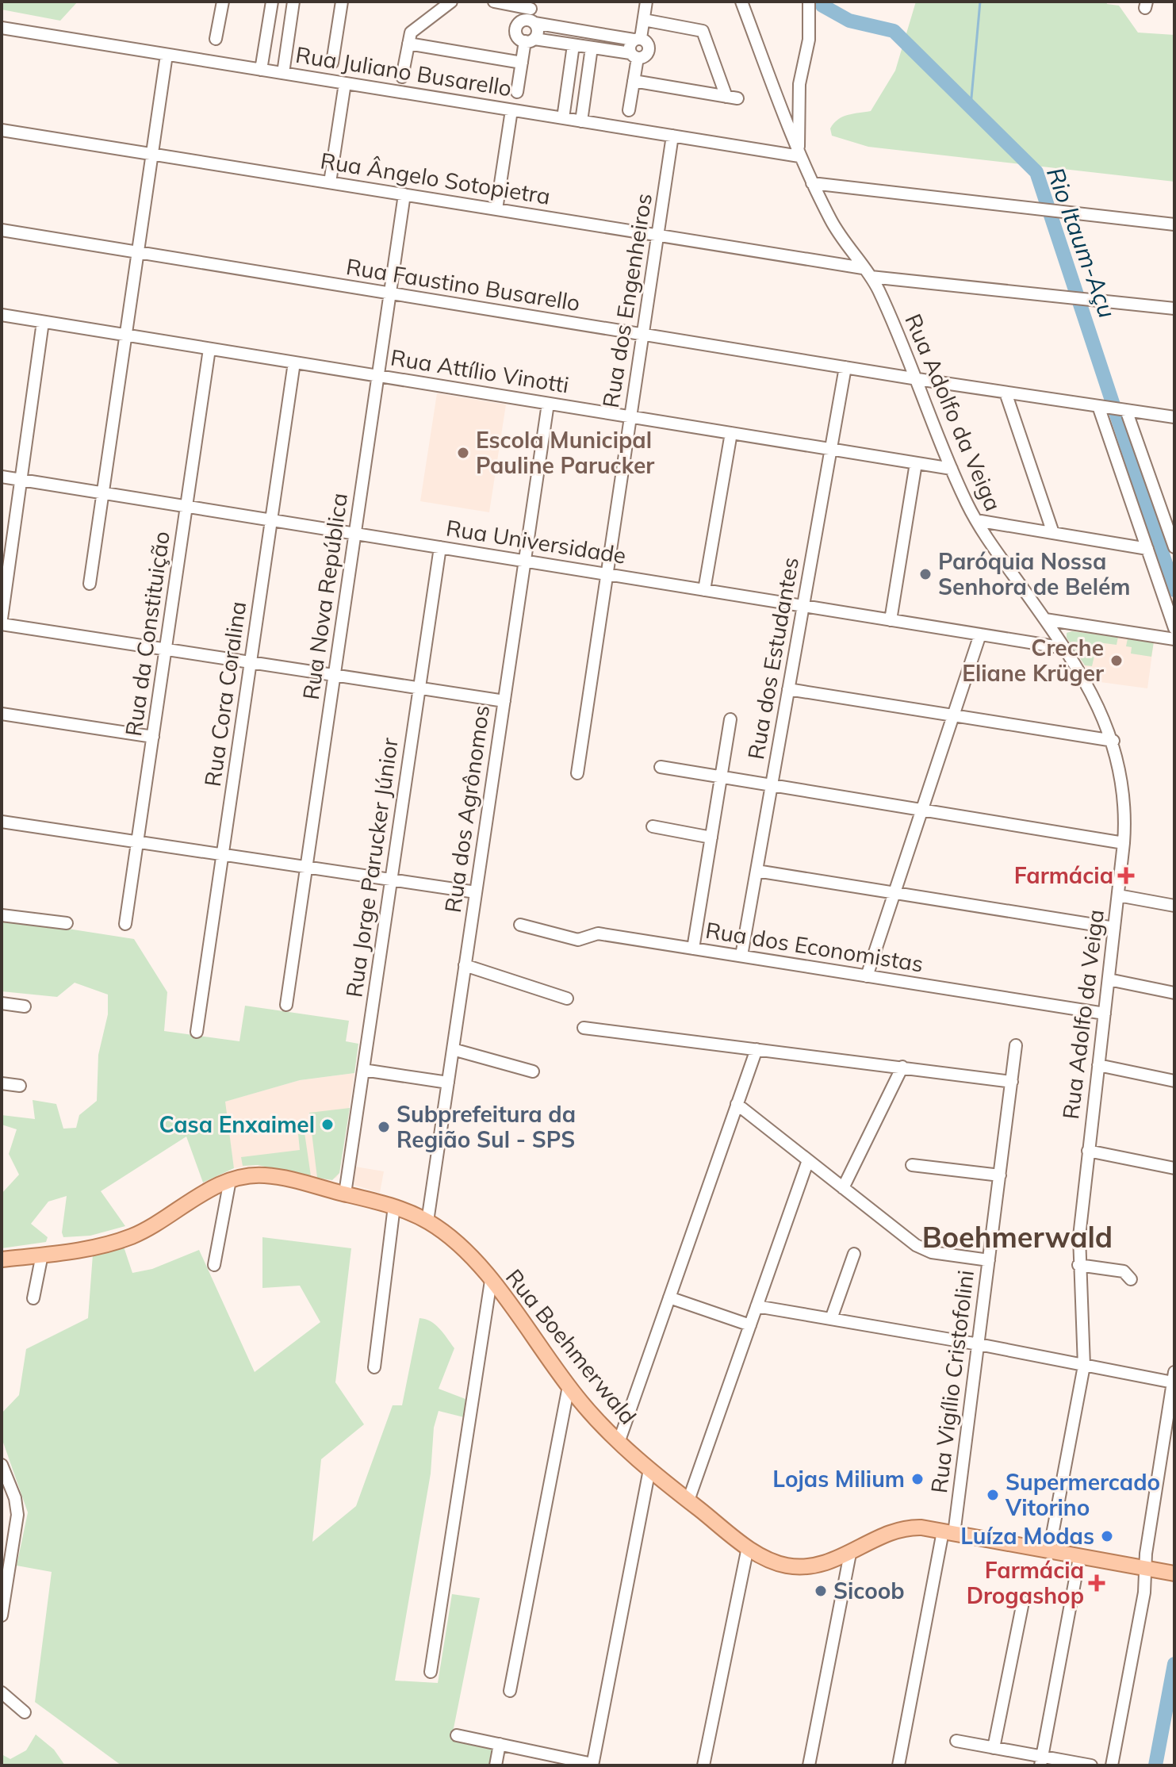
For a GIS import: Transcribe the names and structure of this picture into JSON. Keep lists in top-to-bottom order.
{
  "streets": {
    "main road": ["Rua Boehmerwald"],
    "street": [
      "Rua Juliano Busarello",
      "Rua Ângelo Sotopietra",
      "Rua Faustino Busarello",
      "Rua dos Engenheiros",
      "Rua Attílio Vinotti",
      "Rua Adolfo da Veiga",
      "Rua Universidade",
      "Rua Nova República",
      "Rua da Constituição",
      "Rua dos Estudantes",
      "Rua Cora Coralina",
      "Rua dos Agrônomos",
      "Rua Jorge Parucker Júnior",
      "Rua dos Economistas",
      "Rua Vigílio Cristofolini"
    ]
  },
  "crossings": [
    ["Rua Juliano Busarello", "Rua dos Engenheiros"],
    ["Rua Juliano Busarello", "Rua Adolfo da Veiga"],
    ["Rua Ângelo Sotopietra", "Rua dos Engenheiros"],
    ["Rua Ângelo Sotopietra", "Rua Adolfo da Veiga"],
    ["Rua Ângelo Sotopietra", "Rua Nova República"],
    ["Rua Faustino Busarello", "Rua dos Engenheiros"],
    ["Rua Faustino Busarello", "Rua Adolfo da Veiga"],
    ["Rua Faustino Busarello", "Rua Nova República"],
    ["Rua Faustino Busarello", "Rua dos Estudantes"],
    ["Rua dos Engenheiros", "Rua Attílio Vinotti"],
    ["Rua dos Engenheiros", "Rua Universidade"],
    ["Rua Attílio Vinotti", "Rua Adolfo da Veiga"],
    ["Rua Attílio Vinotti", "Rua Nova República"],
    ["Rua Attílio Vinotti", "Rua da Constituição"],
    ["Rua Attílio Vinotti", "Rua dos Estudantes"],
    ["Rua Attílio Vinotti", "Rua Cora Coralina"],
    ["Rua Attílio Vinotti", "Rua dos Agrônomos"],
    ["Rua Adolfo da Veiga", "Rua Universidade"],
    ["Rua Adolfo da Veiga", "Rua dos Economistas"],
    ["Rua Adolfo da Veiga", "Rua Boehmerwald"],
    ["Rua Universidade", "Rua Nova República"],
    ["Rua Universidade", "Rua da Constituição"],
    ["Rua Universidade", "Rua dos Estudantes"],
    ["Rua Universidade", "Rua Cora Coralina"],
    ["Rua Universidade", "Rua dos Agrônomos"],
    ["Rua Universidade", "Rua Jorge Parucker Júnior"],
    ["Rua dos Estudantes", "Rua dos Economistas"],
    ["Rua dos Agrônomos", "Rua Boehmerwald"],
    ["Rua Jorge Parucker Júnior", "Rua Boehmerwald"],
    ["Rua Boehmerwald", "Rua Vigílio Cristofolini"]
  ],
  "districts": ["Boehmerwald"],
  "water": ["Rio Itaum-Açu"],
  "places": {
    "other": [
      "Escola Municipal Pauline Parucker",
      "Paróquia Nossa Senhora de Belém",
      "Creche Eliane Krüger",
      "Casa Enxaimel",
      "Subprefeitura da Região Sul - SPS",
      "Lojas Milium",
      "Supermercado Vitorino",
      "Luíza Modas",
      "Sicoob"
    ],
    "health": ["Farmácia", "Farmácia Drogashop"]
  }
}
